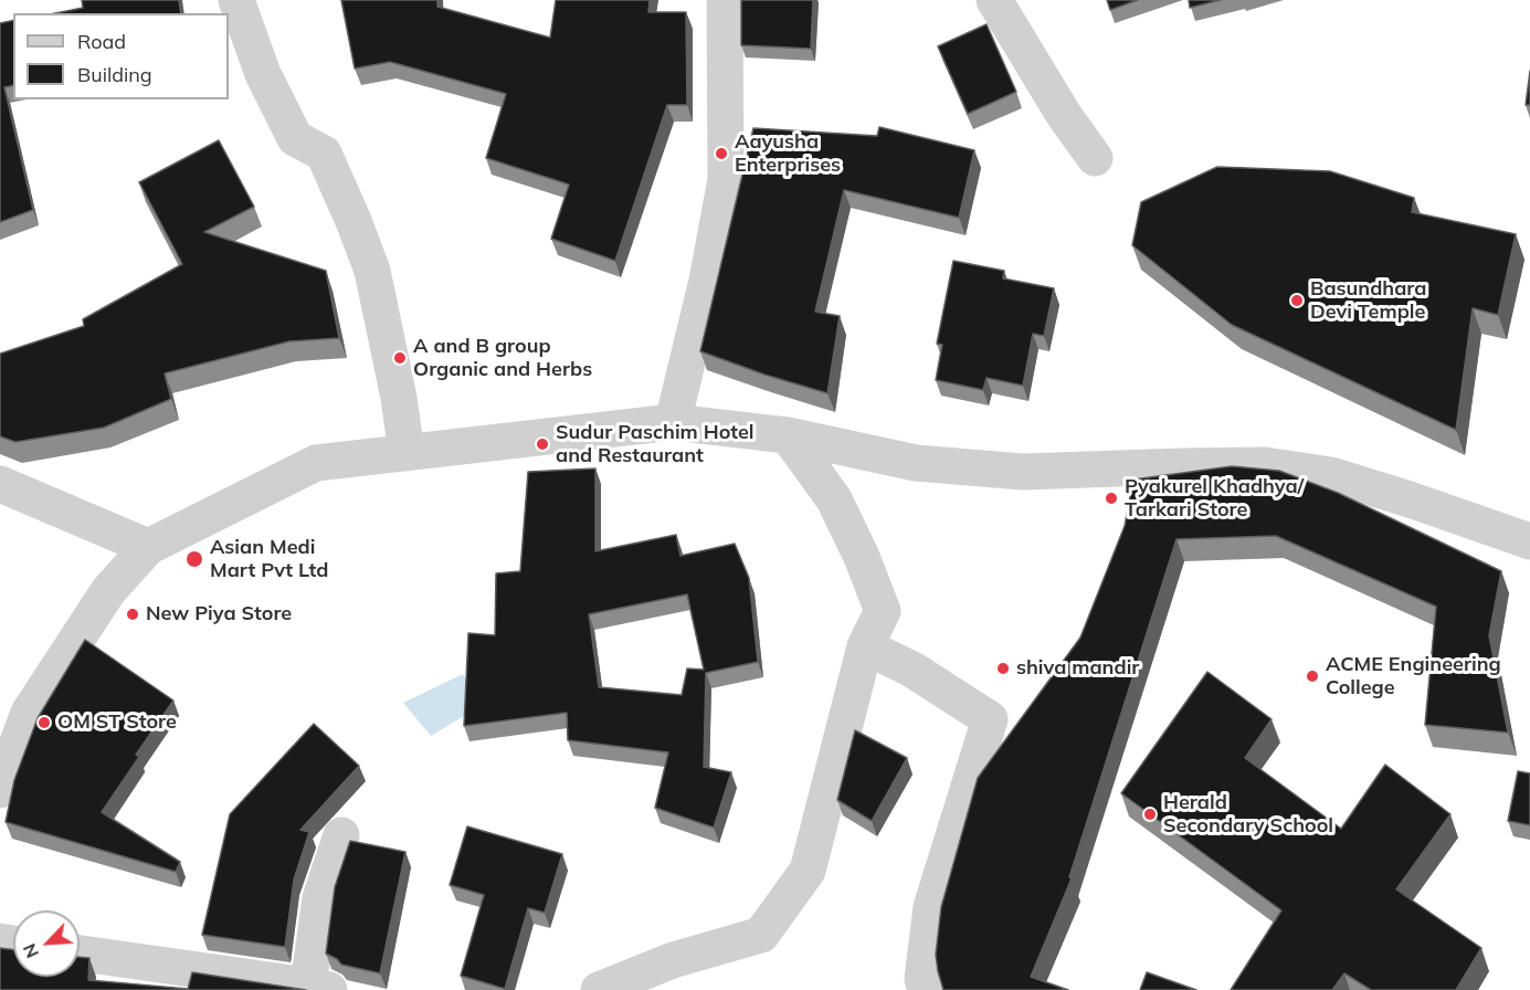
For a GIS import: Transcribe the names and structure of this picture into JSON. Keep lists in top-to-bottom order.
{
  "places": [
    "Aayusha Enterprises",
    "Basundhara Devi Temple",
    "A and B group Organic and Herbs",
    "Sudur Paschim Hotel and Restaurant",
    "Pyakurel Khadhya/ Tarkari Store",
    "Asian Medi Mart Pvt Ltd",
    "New Piya Store",
    "shiva mandir",
    "ACME Engineering College",
    "OM ST Store",
    "Herald Secondary School"
  ],
  "legend": ["Road", "Building"],
  "north": "bottom left"
}
